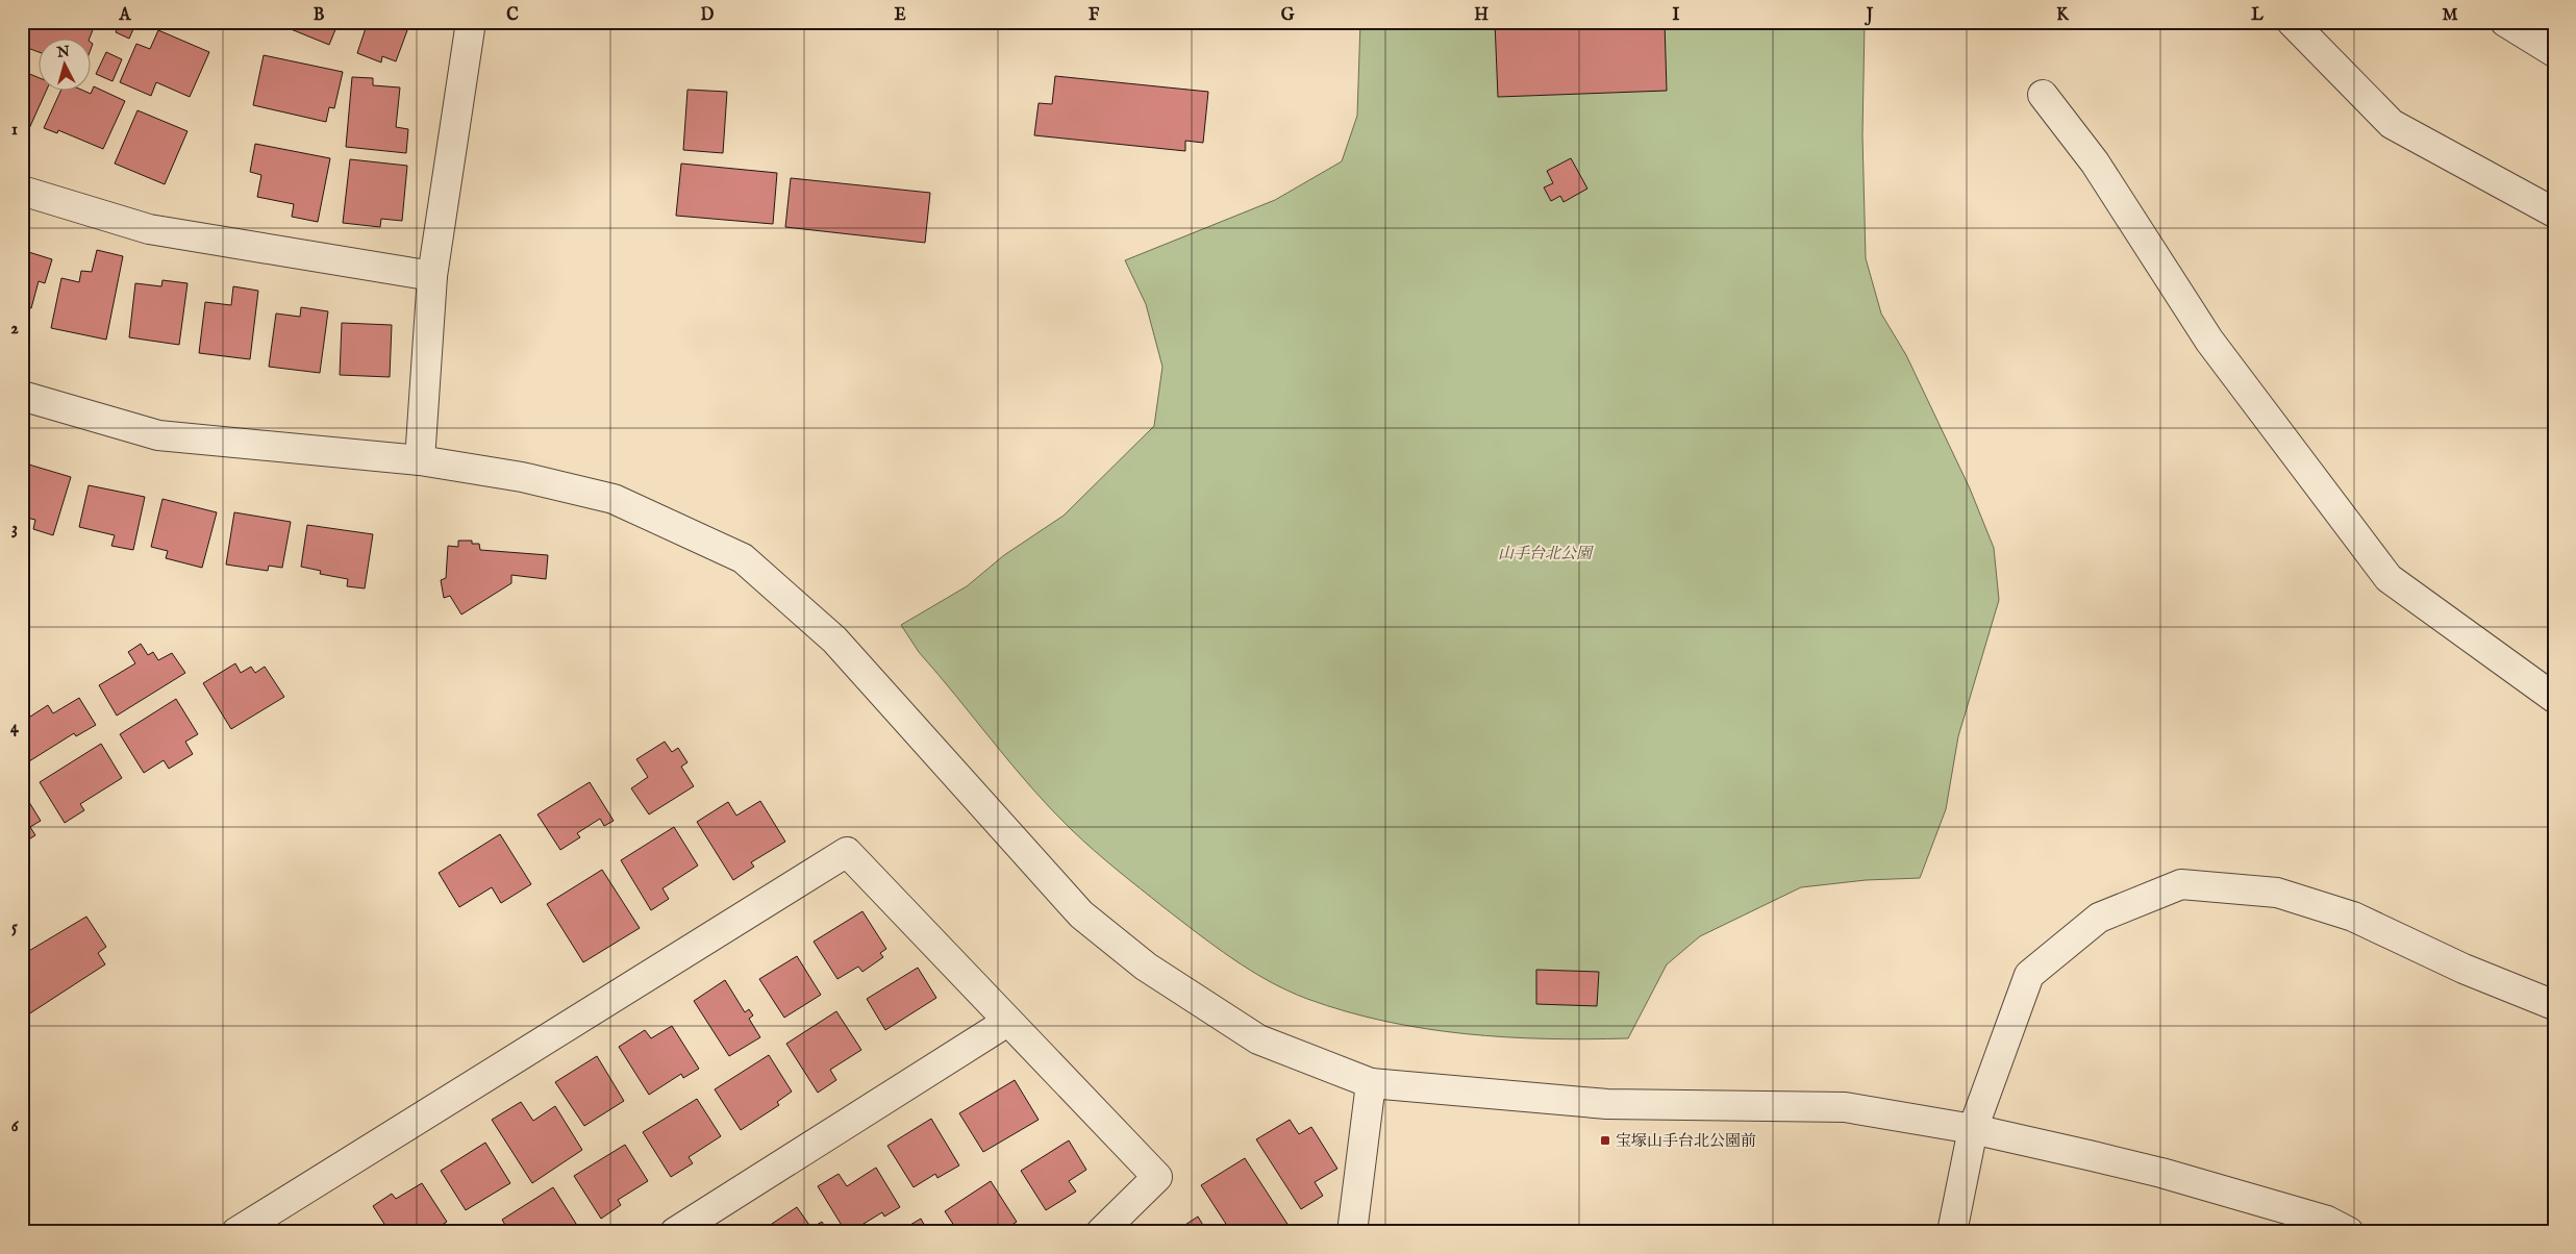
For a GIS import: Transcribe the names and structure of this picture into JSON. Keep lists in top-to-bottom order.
{
  "parks": ["山手台北公園"],
  "places": {
    "transit": ["宝塚山手台北公園前"]
  },
  "north": "top",
  "grid": {
    "columns": [
      "A",
      "B",
      "C",
      "D",
      "E",
      "F",
      "G",
      "H",
      "I",
      "J",
      "K",
      "L",
      "M"
    ],
    "rows": [
      "1",
      "2",
      "3",
      "4",
      "5",
      "6"
    ]
  }
}
